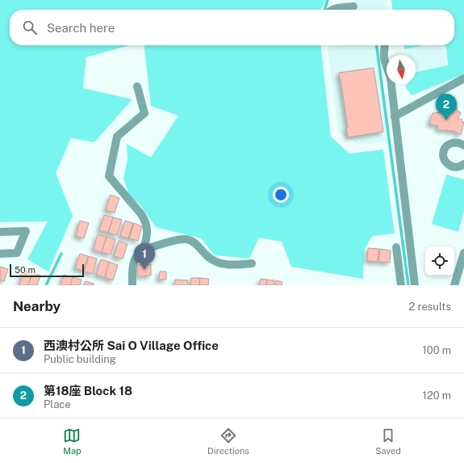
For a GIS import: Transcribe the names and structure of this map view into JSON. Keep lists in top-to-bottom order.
{
  "scale_bar": "50 m",
  "north": "bottom",
  "page": {
    "search": "Search here",
    "pins": ["2", "1"],
    "scale": "50 m",
    "heading": ["Nearby", "2 results"],
    "list": [
      {
        "mark": "1",
        "name": "西澳村公所 Sai O Village Office",
        "note": "Public building",
        "value": "100 m"
      },
      {
        "mark": "2",
        "name": "第18座 Block 18",
        "note": "Place",
        "value": "120 m"
      }
    ],
    "nav": ["Map", "Directions", "Saved"]
  }
}
